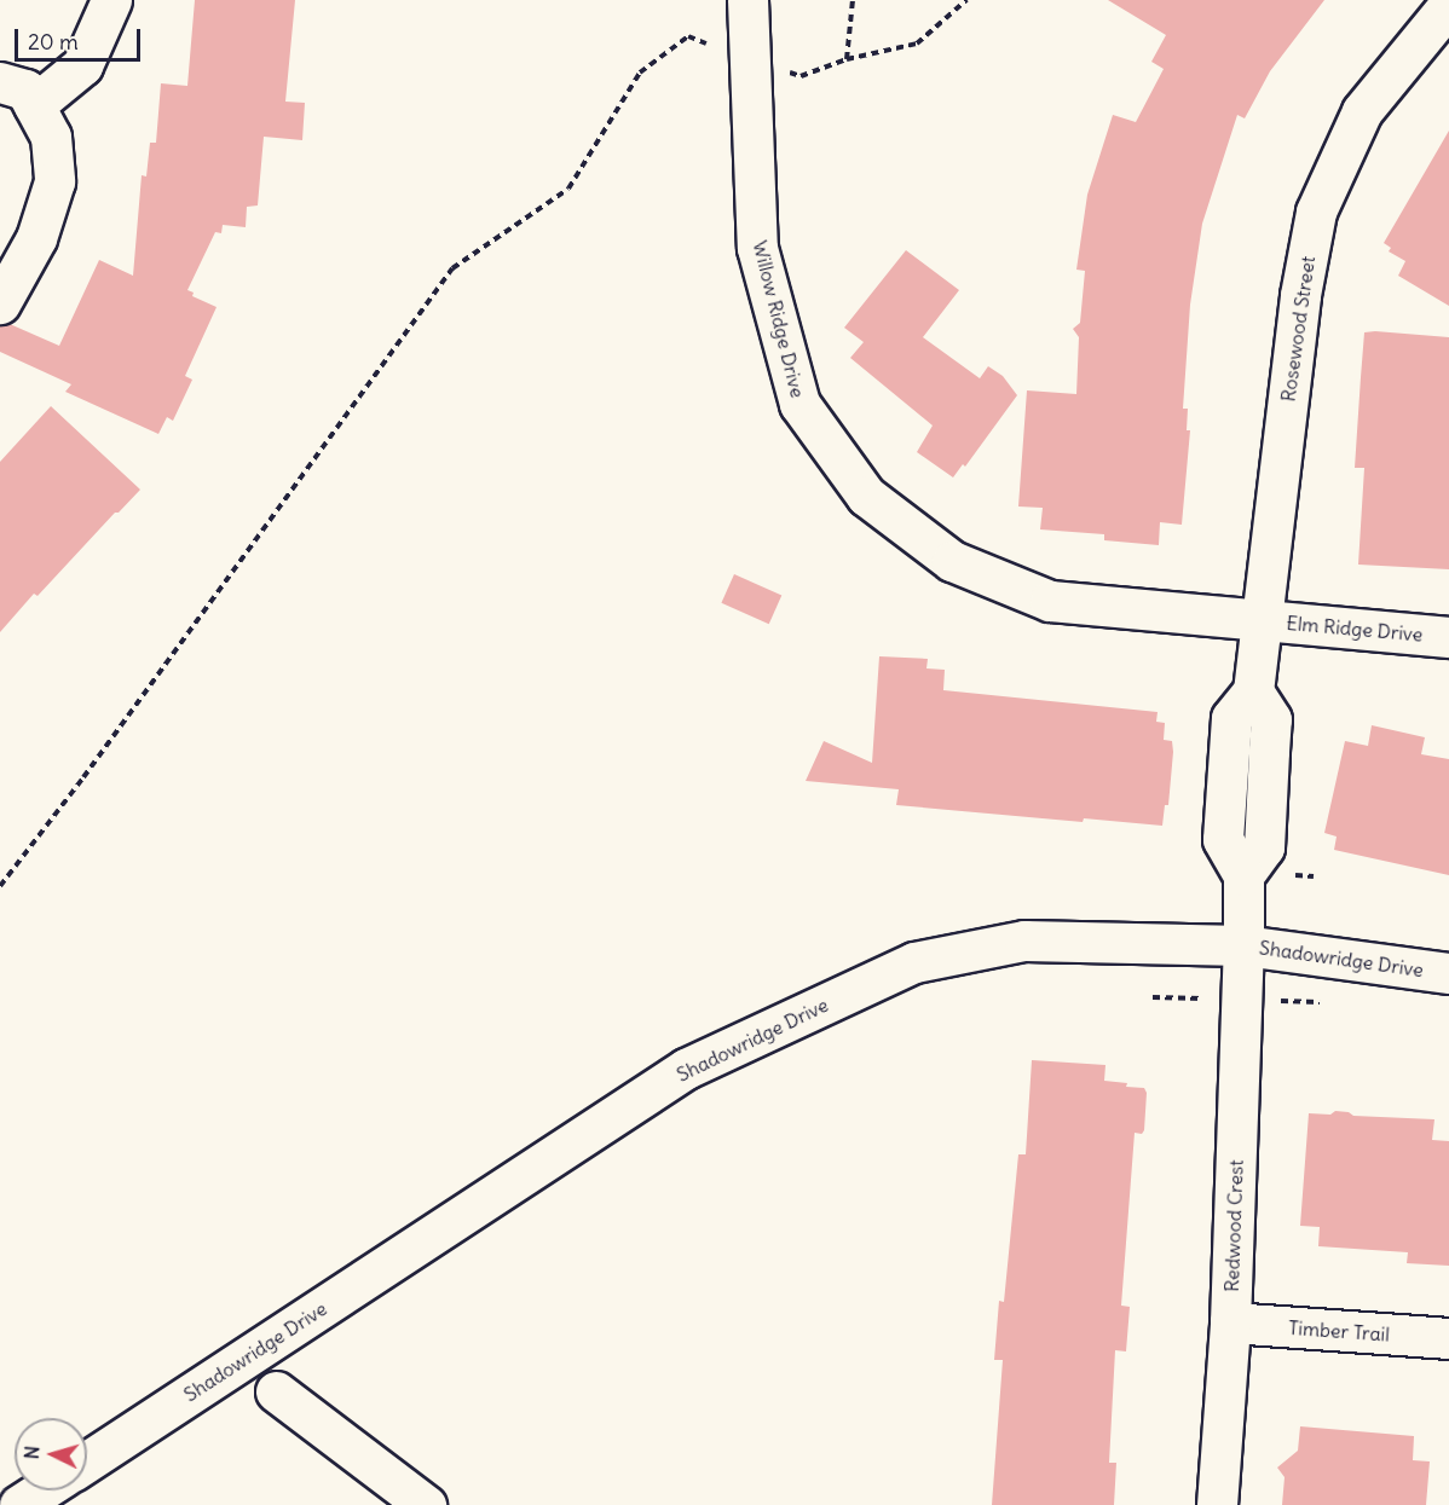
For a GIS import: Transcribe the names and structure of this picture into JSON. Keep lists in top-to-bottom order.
{
  "streets": {
    "street": [
      "Willow Ridge Drive",
      "Rosewood Street",
      "Elm Ridge Drive",
      "Shadowridge Drive",
      "Redwood Crest",
      "Timber Trail"
    ]
  },
  "crossings": [
    ["Willow Ridge Drive", "Rosewood Street"],
    ["Willow Ridge Drive", "Elm Ridge Drive"],
    ["Rosewood Street", "Elm Ridge Drive"],
    ["Rosewood Street", "Shadowridge Drive"],
    ["Rosewood Street", "Redwood Crest"],
    ["Shadowridge Drive", "Redwood Crest"],
    ["Redwood Crest", "Timber Trail"]
  ],
  "scale_bar": "20 m",
  "north": "left"
}
